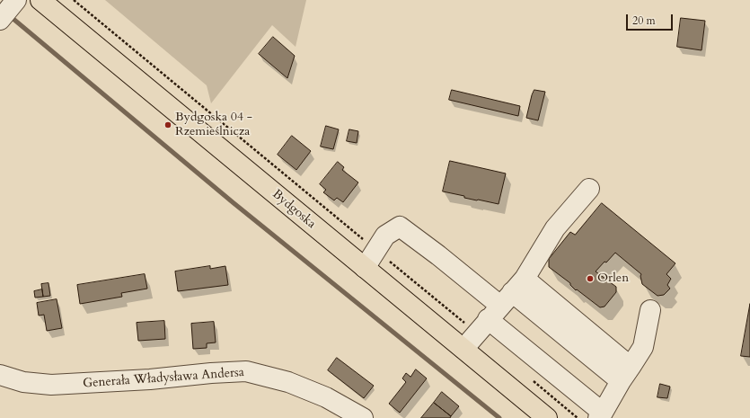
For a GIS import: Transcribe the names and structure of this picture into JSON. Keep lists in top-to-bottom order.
{
  "streets": {
    "main road": ["Bydgoska"],
    "street": ["Generała Władysława Andersa"]
  },
  "places": ["Bydgoska 04 - Rzemieślnicza", "Orlen"],
  "scale_bar": "20 m"
}
